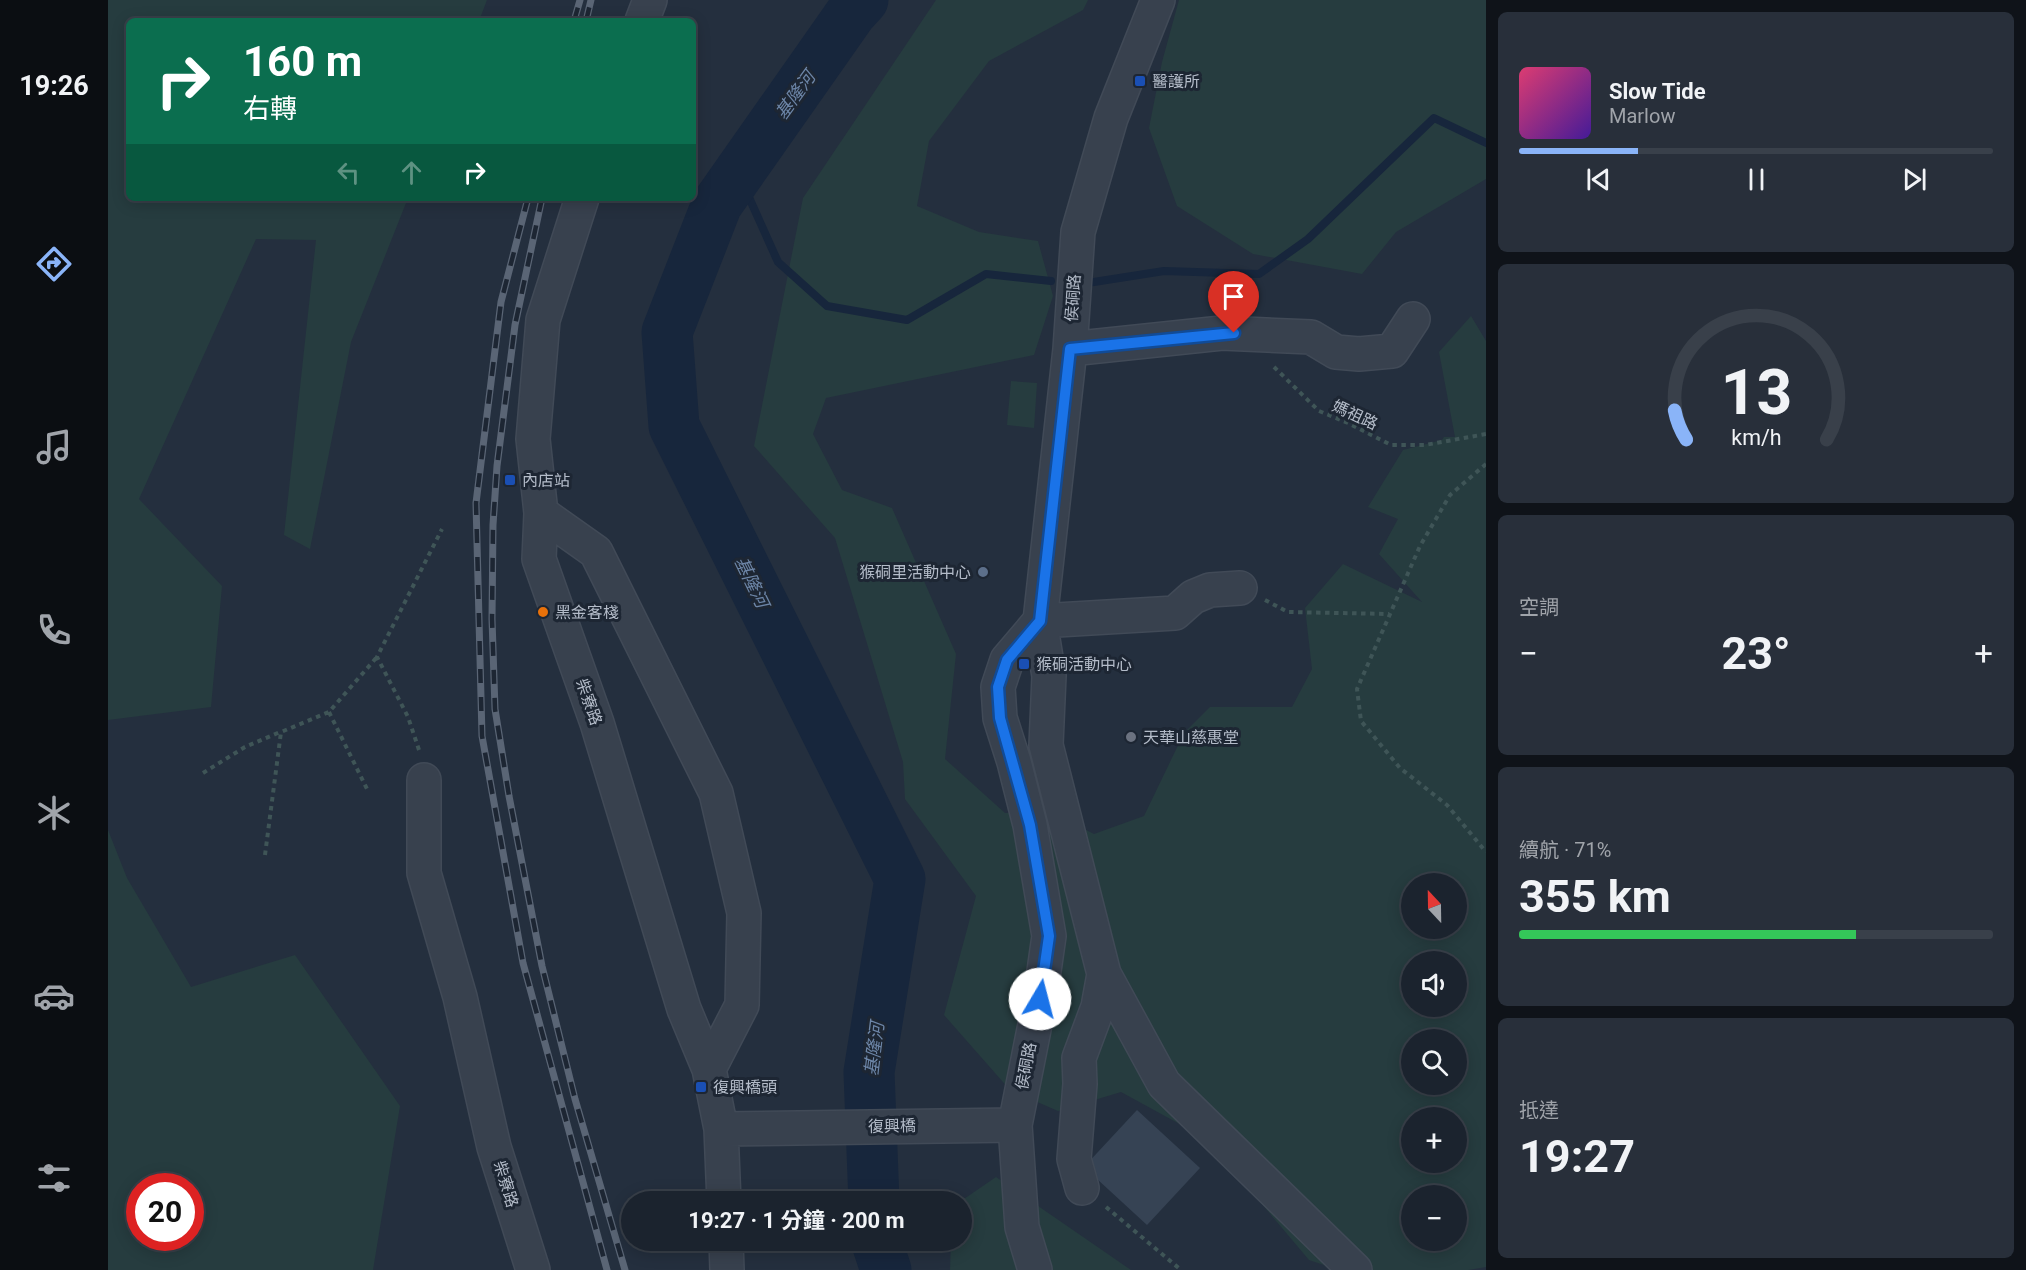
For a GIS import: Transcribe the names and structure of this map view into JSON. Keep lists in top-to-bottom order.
{
  "streets": {
    "street": ["侯硐路", "柴寮路", "復興橋"],
    "path": ["媽祖路"]
  },
  "crossings": [
    ["侯硐路", "復興橋"],
    ["柴寮路", "復興橋"]
  ],
  "water": ["基隆河"],
  "places": {
    "transit": [
      "醫護所",
      "內店站",
      "猴硐活動中心",
      "復興橋頭"
    ],
    "other": ["猴硐里活動中心", "黑金客棧", "天華山慈惠堂"]
  },
  "north": "top",
  "page": {
    "tabs": "19:26",
    "turn": ["160 m", "右轉"],
    "song": ["Slow Tide", "Marlow"],
    "tile": [
      "空調",
      ["續航 · 71%", "355 km"],
      ["抵達", "19:27"]
    ],
    "heat": ["−", "23°", "+"],
    "map_buttons": ["+", "−"],
    "limit": "20",
    "trip": "19:27 · 1 分鐘 · 200 m",
    "gauge": ["13", "km/h"]
  }
}
